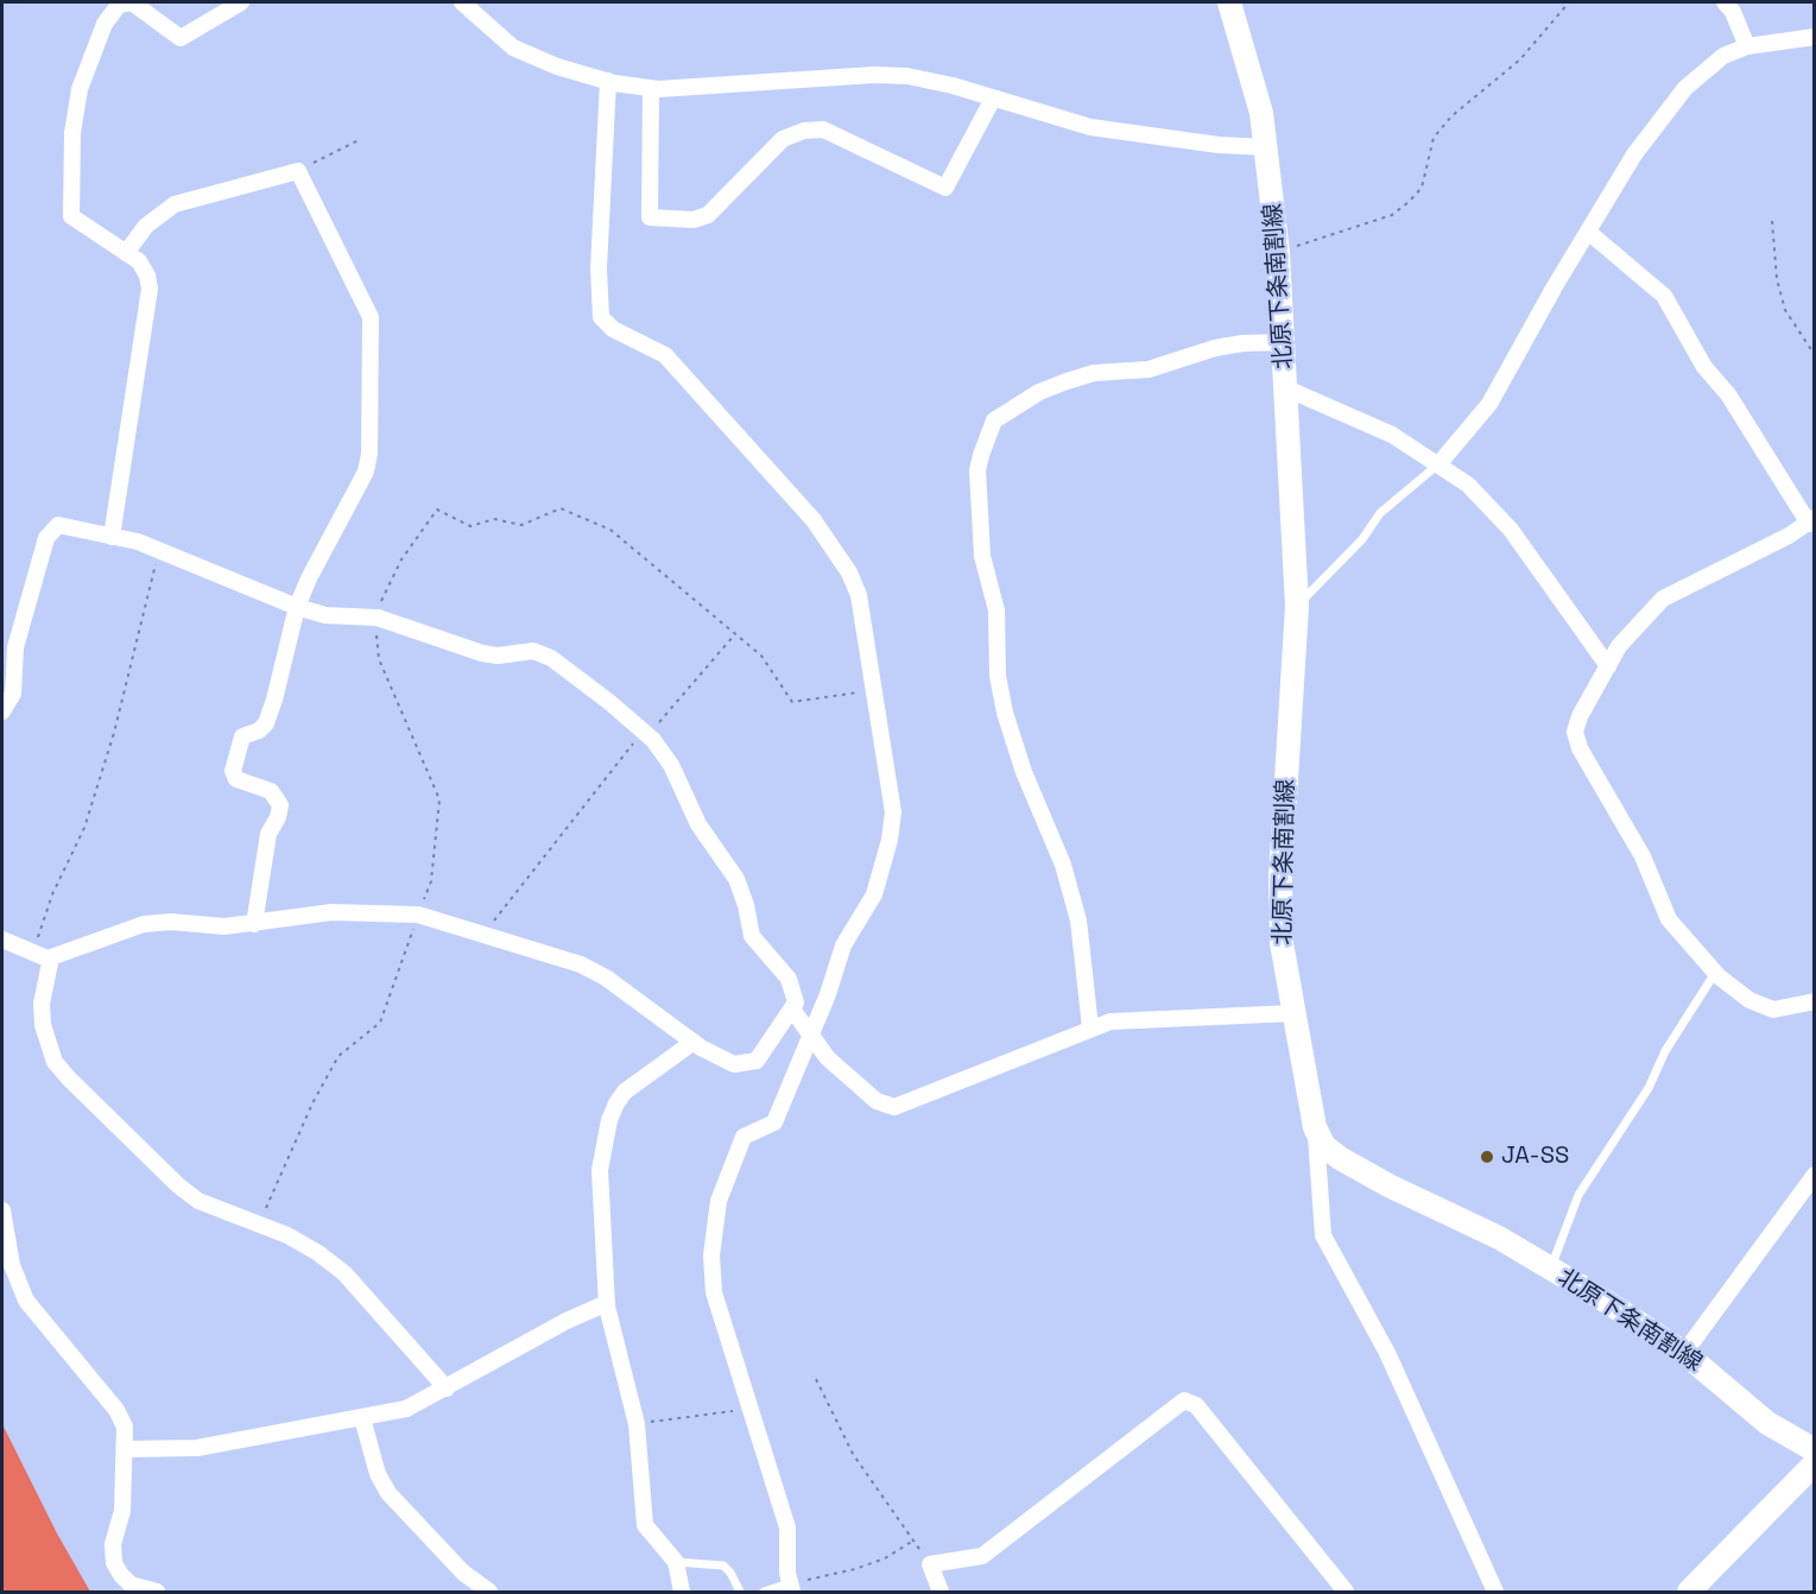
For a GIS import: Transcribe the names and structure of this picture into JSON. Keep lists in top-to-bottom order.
{
  "streets": {
    "main road": ["北原下条南割線"]
  },
  "places": ["JA-SS"]
}
